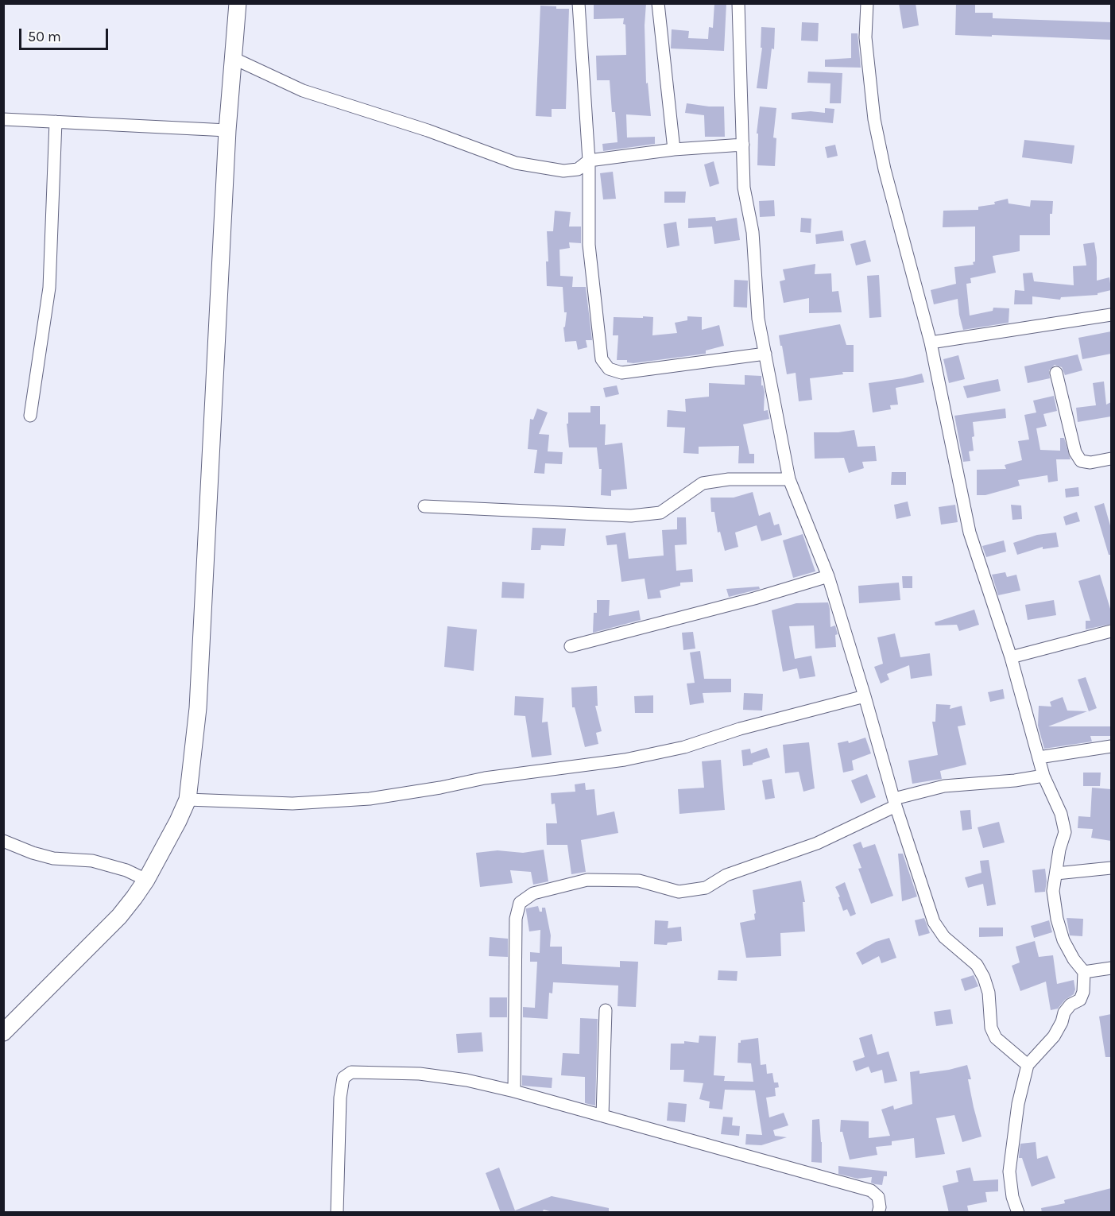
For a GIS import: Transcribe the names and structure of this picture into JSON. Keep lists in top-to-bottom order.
{
  "scale_bar": "50 m"
}
